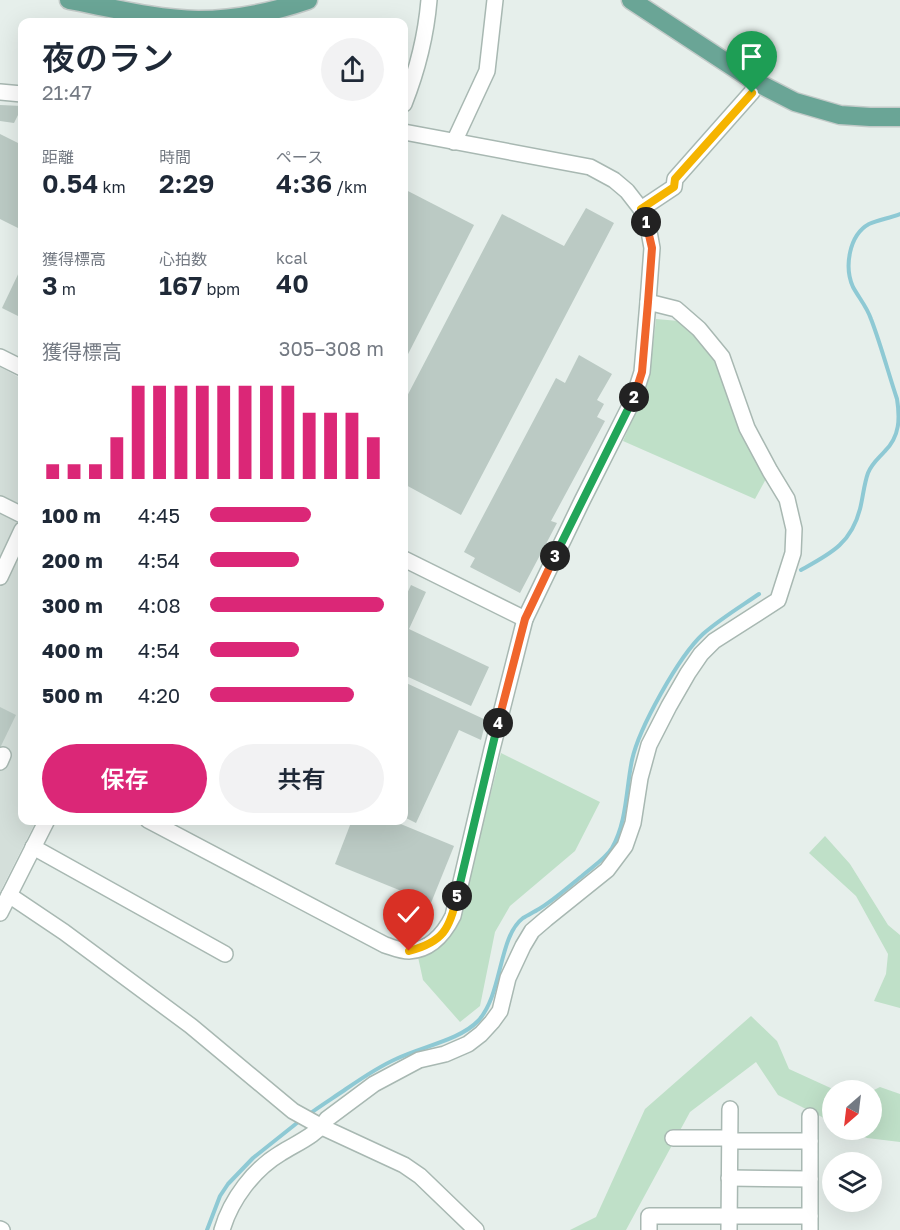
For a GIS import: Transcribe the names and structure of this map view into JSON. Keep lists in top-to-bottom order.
{
  "north": "bottom left",
  "page": {
    "heading": ["夜のラン", "21:47"],
    "stats": [
      ["距離", "0.54 km"],
      ["時間", "2:29"],
      ["ペース", "4:36 /km"],
      ["獲得標高", "3 m"],
      ["心拍数", "167 bpm"],
      ["kcal", "40"]
    ],
    "pins": [
      "1",
      "2",
      "3",
      "4",
      "5"
    ],
    "chart": ["獲得標高", "305–308 m"],
    "list": [
      {
        "name": "100 m",
        "note": "4:45"
      },
      {
        "name": "200 m",
        "note": "4:54"
      },
      {
        "name": "300 m",
        "note": "4:08"
      },
      {
        "name": "400 m",
        "note": "4:54"
      },
      {
        "name": "500 m",
        "note": "4:20"
      }
    ],
    "buttons": ["保存", "共有"]
  }
}
